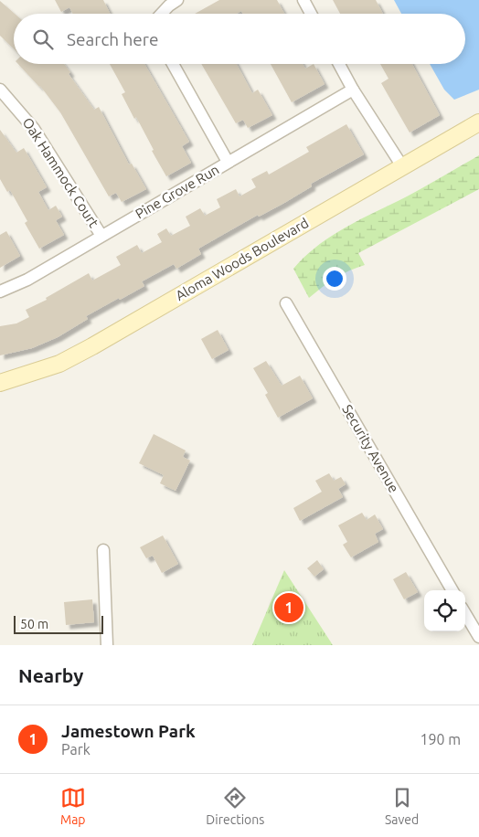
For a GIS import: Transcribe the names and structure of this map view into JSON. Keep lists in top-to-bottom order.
{
  "streets": {
    "street": [
      "Oak Hammock Court",
      "Pine Grove Run",
      "Aloma Woods Boulevard",
      "Security Avenue"
    ]
  },
  "crossings": [
    ["Oak Hammock Court", "Pine Grove Run"]
  ],
  "scale_bar": "50 m",
  "page": {
    "search": "Search here",
    "pins": "1",
    "scale": "50 m",
    "heading": "Nearby",
    "list": [
      {
        "mark": "1",
        "name": "Jamestown Park",
        "note": "Park",
        "value": "190 m"
      }
    ],
    "nav": ["Map", "Directions", "Saved"]
  }
}
